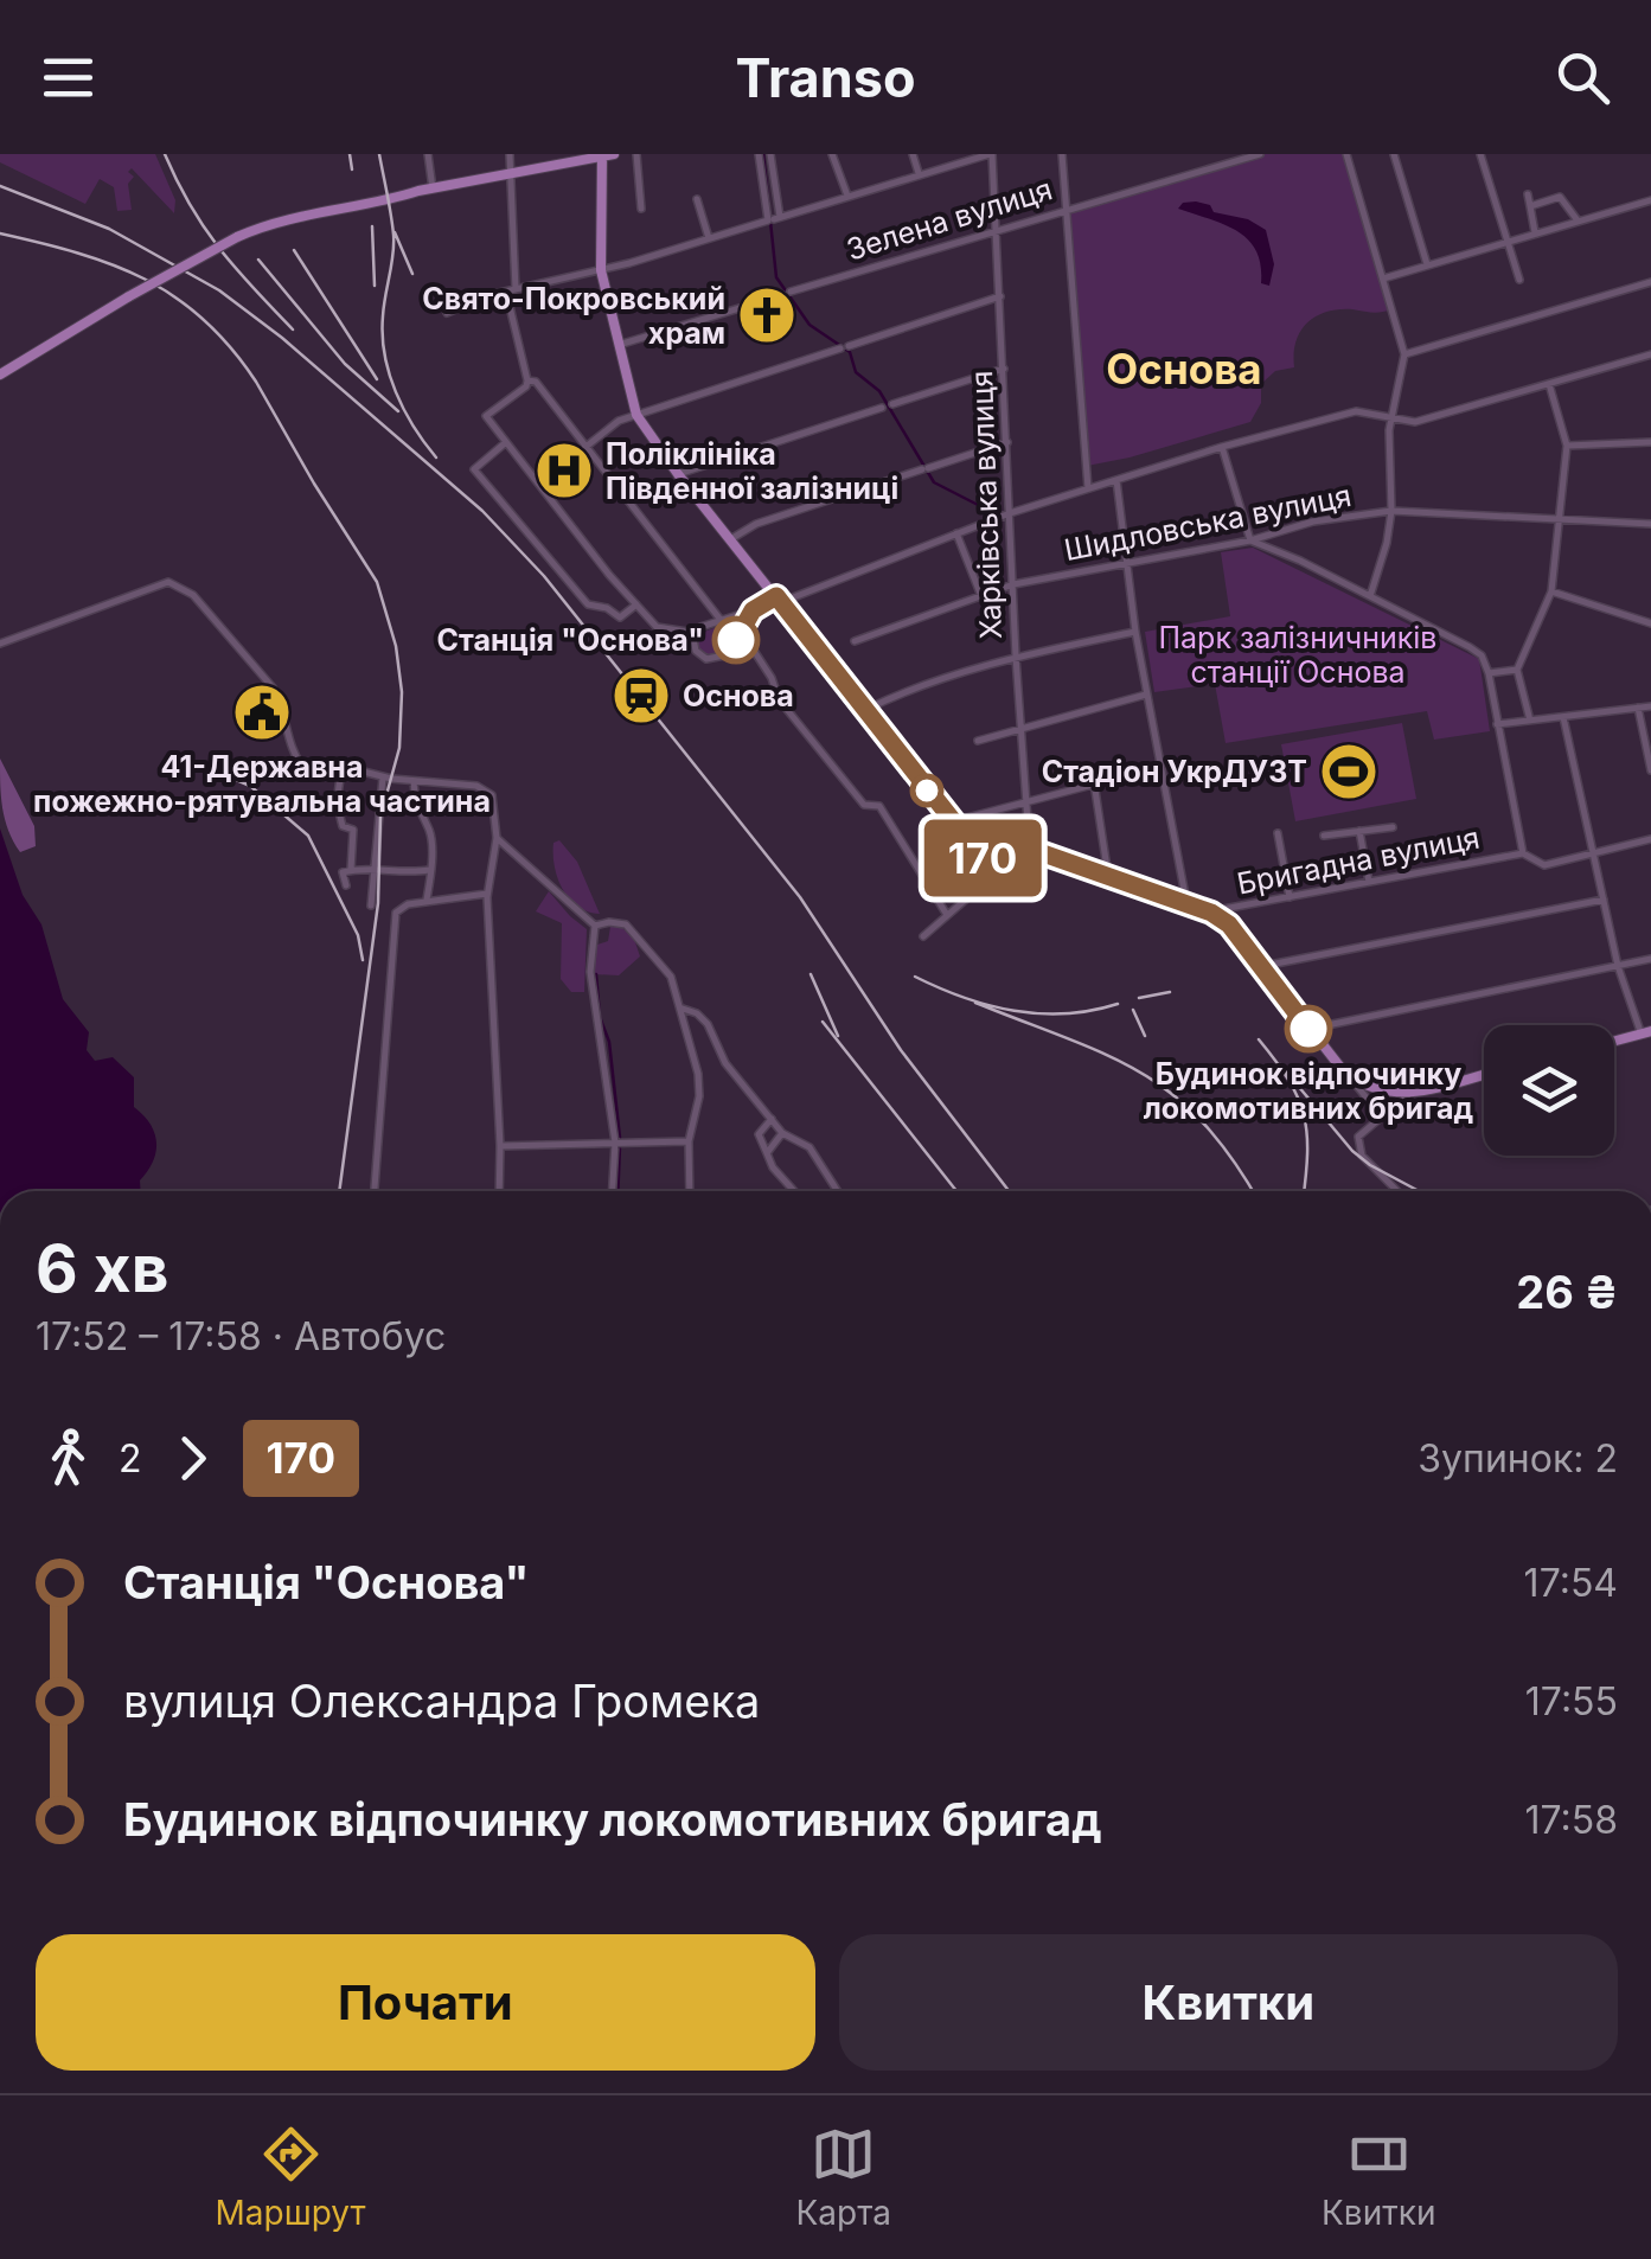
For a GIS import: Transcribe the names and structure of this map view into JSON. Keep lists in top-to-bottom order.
{
  "streets": {
    "street": [
      "Зелена вулиця",
      "Харківська вулиця",
      "Шидловська вулиця",
      "Бригадна вулиця"
    ]
  },
  "crossings": [
    ["Зелена вулиця", "Харківська вулиця"],
    ["Харківська вулиця", "Шидловська вулиця"]
  ],
  "districts": ["Основа"],
  "parks": ["Парк залізничників станції Основа"],
  "places": {
    "church": ["Свято-Покровський храм"],
    "hospital": ["Поліклініка Південної залізниці"],
    "other": ["Станція \"Основа\"", "Будинок відпочинку локомотивних бригад"],
    "station": ["Основа"],
    "public building": ["41-Державна пожежно-рятувальна частина"],
    "sports": ["Стадіон УкрДУЗТ"]
  },
  "lines": ["bus line 170"],
  "page": {
    "header": "Transo",
    "on_map": "170",
    "heading": ["6 хв", "17:52 – 17:58 · Автобус", "26 ₴"],
    "legs": ["2", "170", "Зупинок: 2"],
    "list": [
      {
        "name": "Станція \"Основа\"",
        "value": "17:54"
      },
      {
        "name": "вулиця Олександра Громека",
        "value": "17:55"
      },
      {
        "name": "Будинок відпочинку локомотивних бригад",
        "value": "17:58"
      }
    ],
    "buttons": ["Почати", "Квитки"],
    "tabs": ["Маршрут", "Карта", "Квитки"]
  }
}
